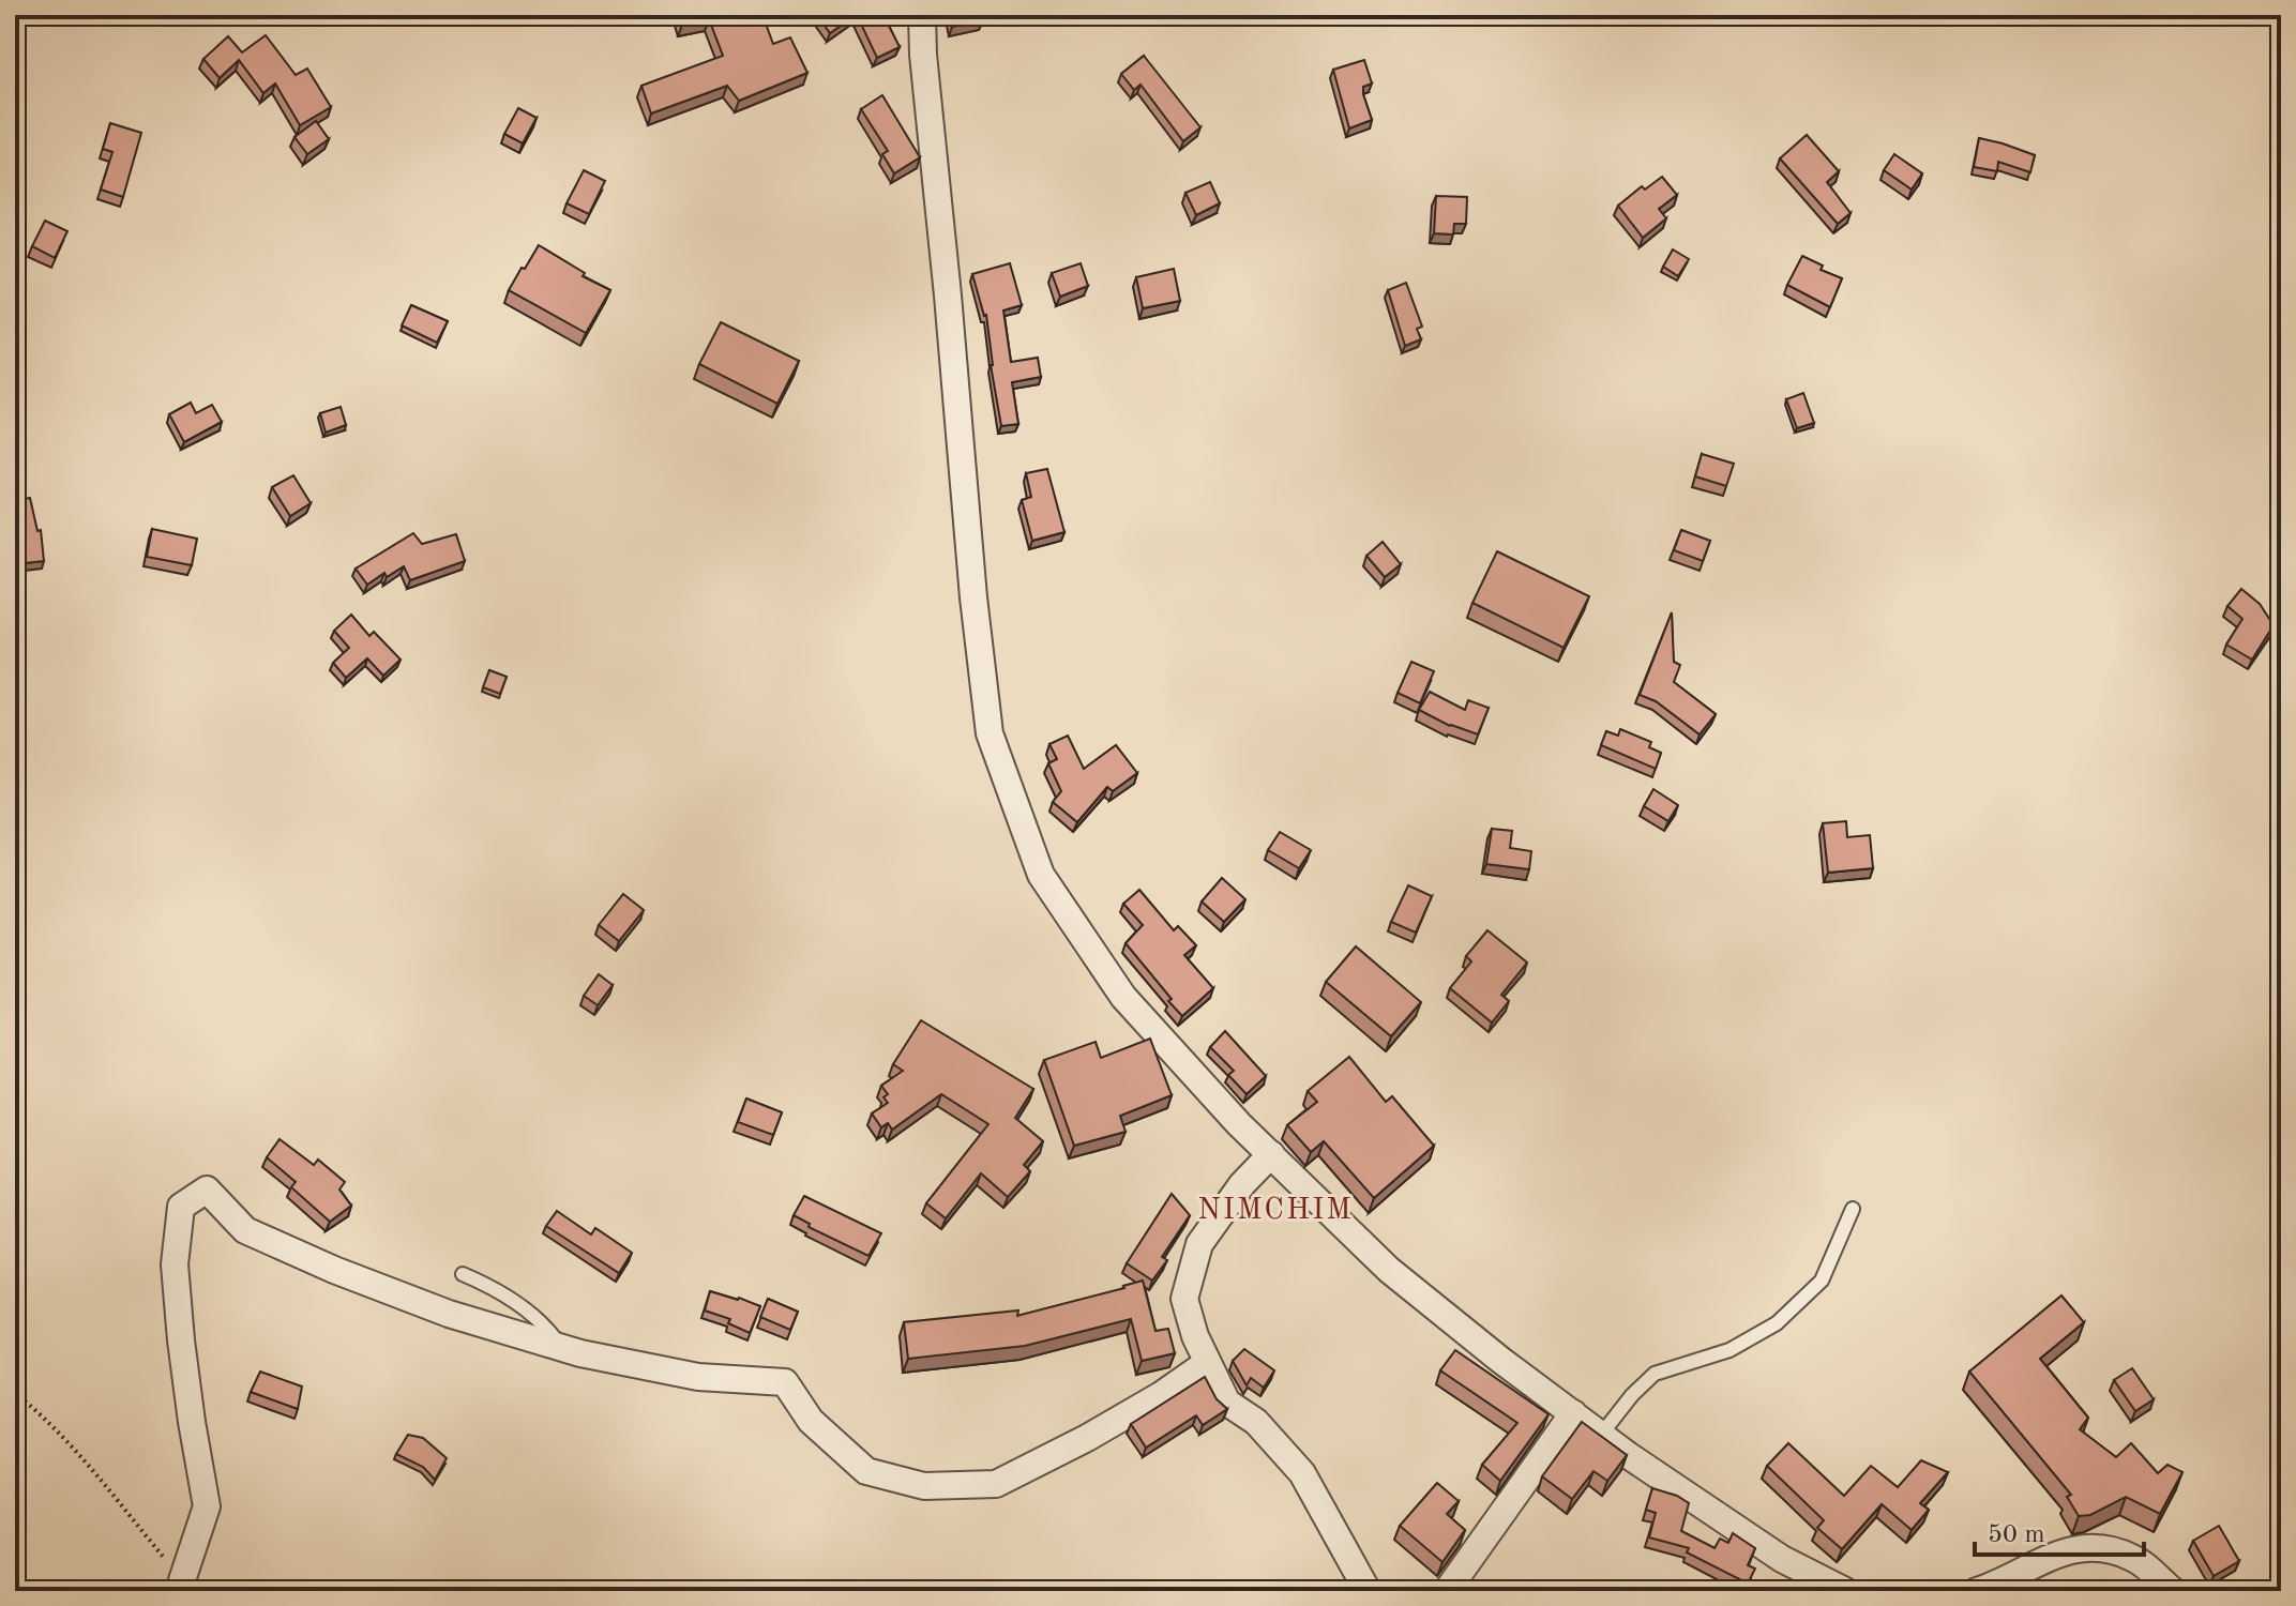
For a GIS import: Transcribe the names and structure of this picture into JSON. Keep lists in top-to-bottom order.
{
  "districts": ["NIMCHIM"],
  "scale_bar": "50 m"
}
